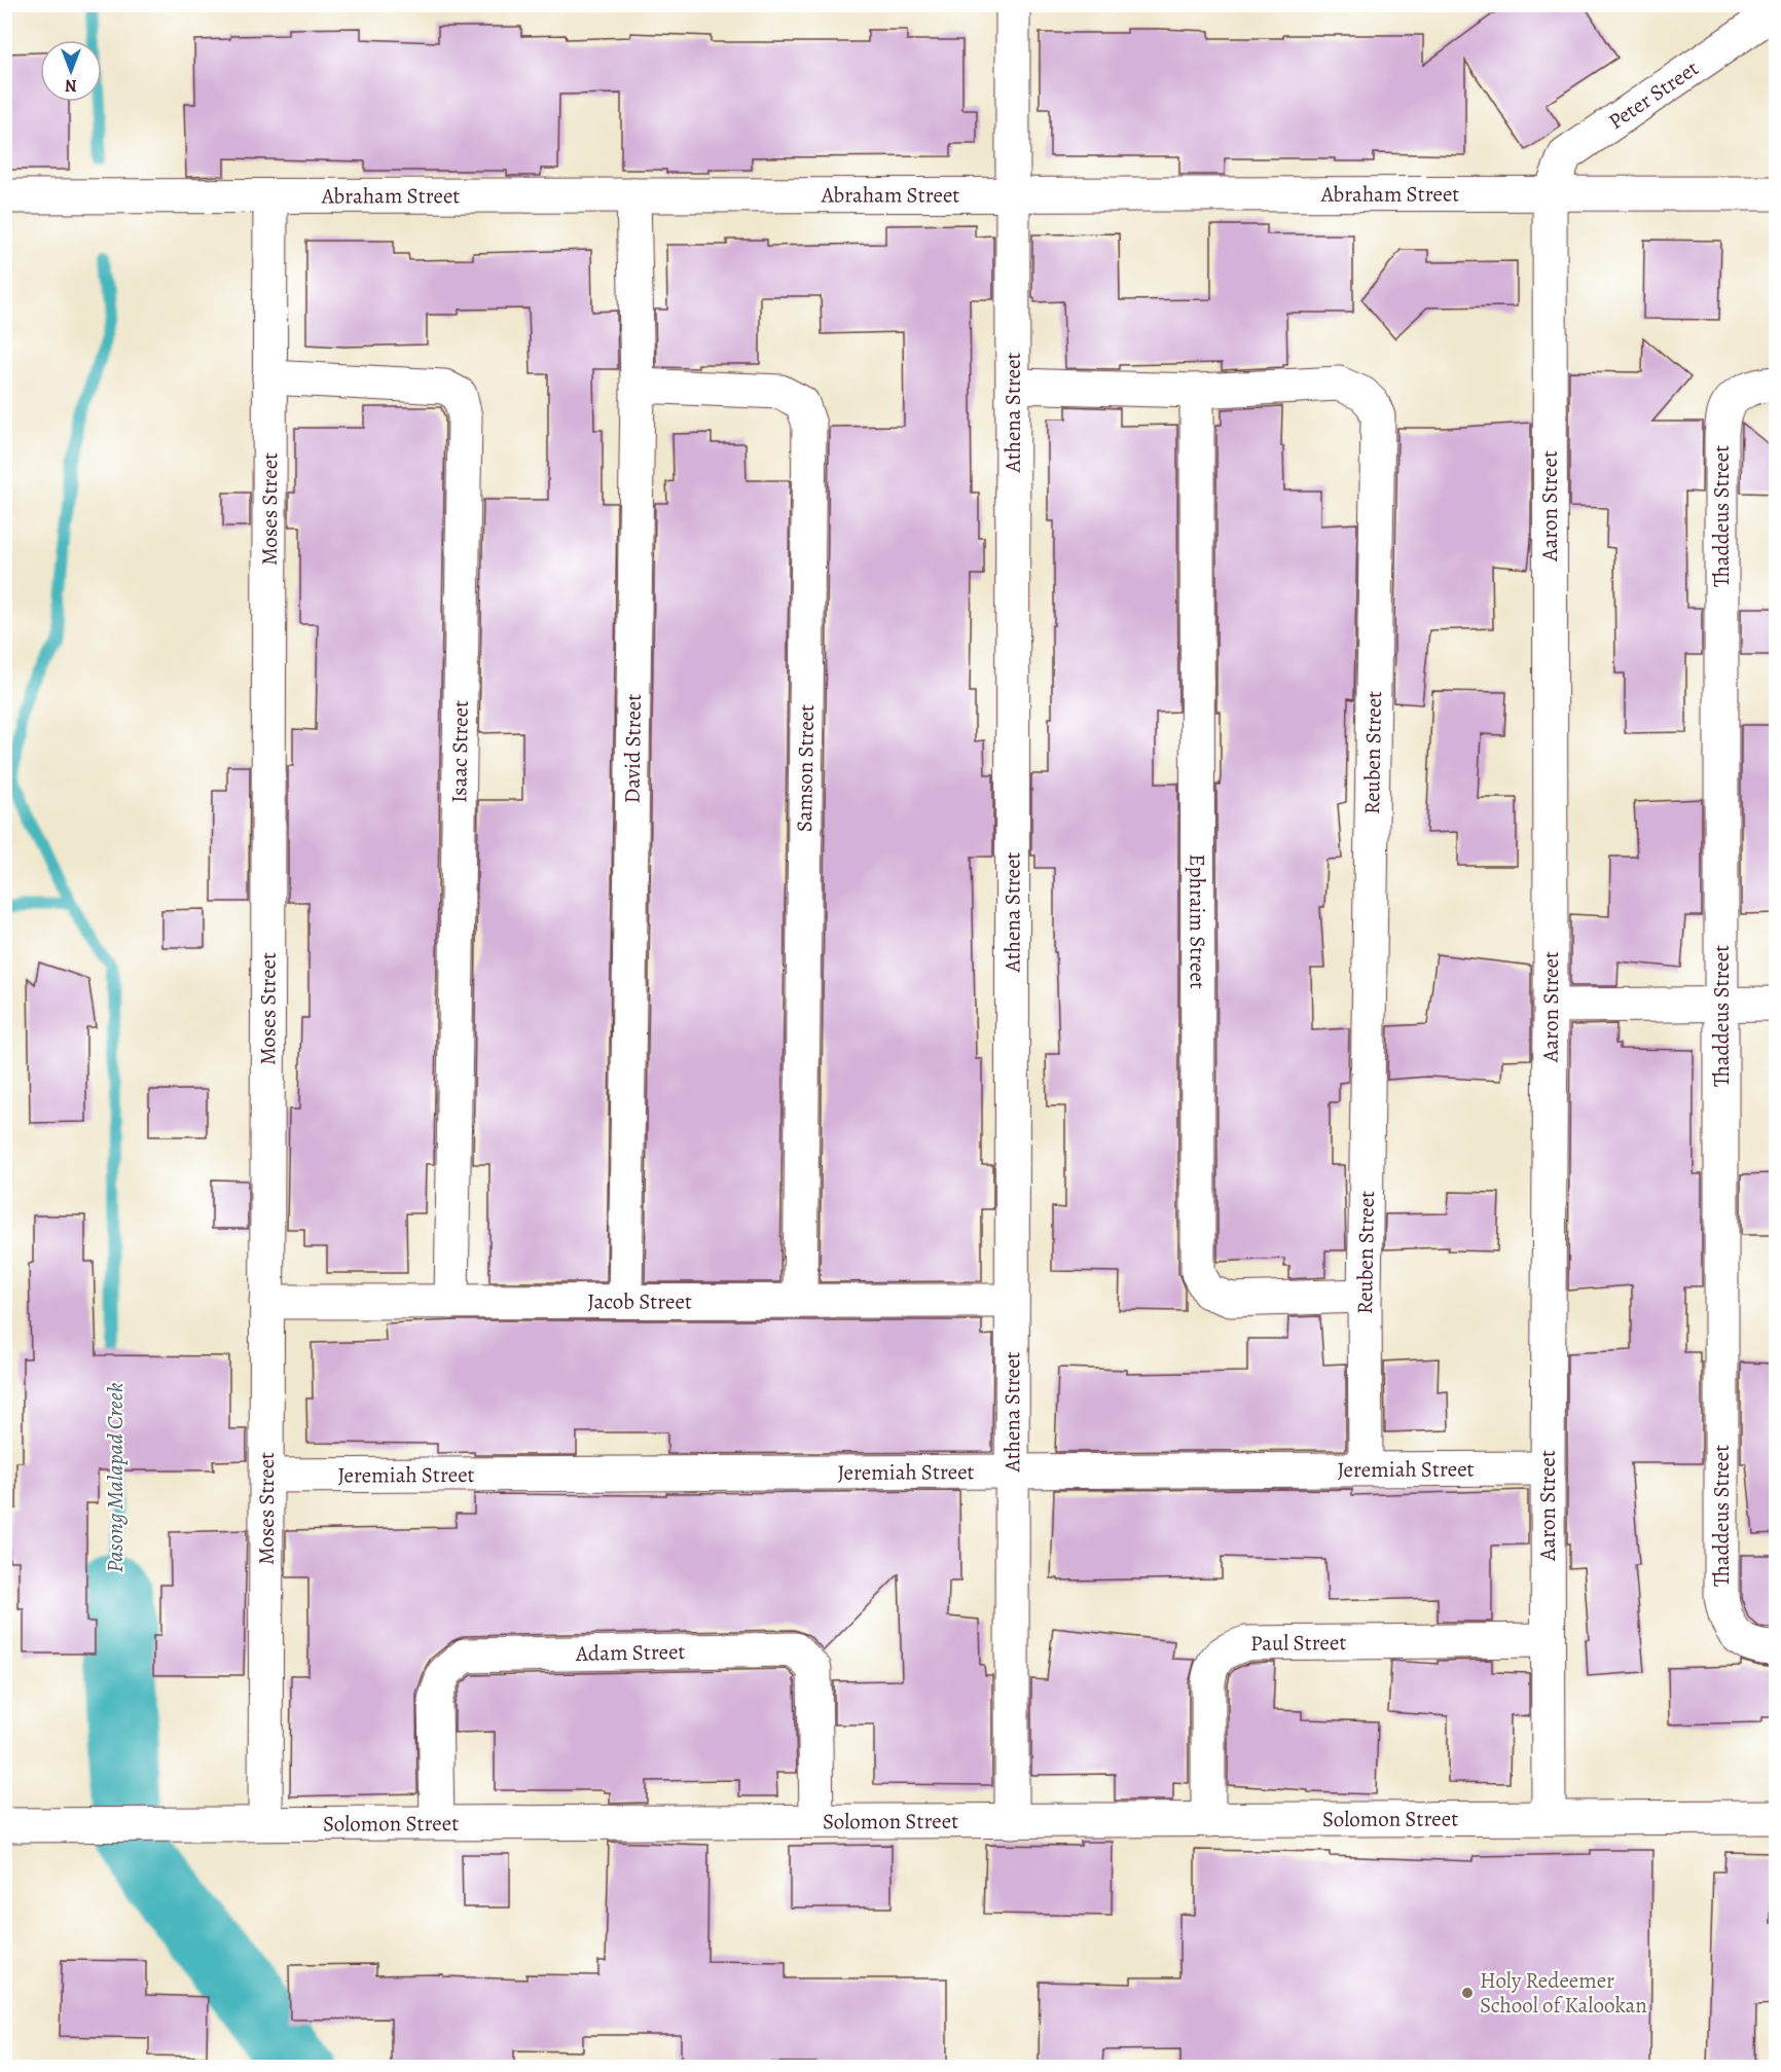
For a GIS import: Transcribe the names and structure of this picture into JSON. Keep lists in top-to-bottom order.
{
  "streets": {
    "street": [
      "Peter Street",
      "Abraham Street",
      "Athena Street",
      "Aaron Street",
      "Moses Street",
      "Thaddeus Street",
      "David Street",
      "Isaac Street",
      "Reuben Street",
      "Samson Street",
      "Ephraim Street",
      "Jacob Street",
      "Jeremiah Street",
      "Paul Street",
      "Adam Street",
      "Solomon Street"
    ]
  },
  "crossings": [
    ["Peter Street", "Abraham Street"],
    ["Peter Street", "Aaron Street"],
    ["Abraham Street", "Athena Street"],
    ["Abraham Street", "Aaron Street"],
    ["Abraham Street", "Moses Street"],
    ["Abraham Street", "David Street"],
    ["Athena Street", "Reuben Street"],
    ["Athena Street", "Jacob Street"],
    ["Athena Street", "Jeremiah Street"],
    ["Athena Street", "Solomon Street"],
    ["Aaron Street", "Jeremiah Street"],
    ["Aaron Street", "Paul Street"],
    ["Aaron Street", "Solomon Street"],
    ["Moses Street", "Isaac Street"],
    ["Moses Street", "Jacob Street"],
    ["Moses Street", "Jeremiah Street"],
    ["Moses Street", "Solomon Street"],
    ["David Street", "Samson Street"],
    ["David Street", "Jacob Street"],
    ["Isaac Street", "Jacob Street"],
    ["Reuben Street", "Ephraim Street"],
    ["Reuben Street", "Jeremiah Street"],
    ["Samson Street", "Jacob Street"],
    ["Paul Street", "Solomon Street"],
    ["Adam Street", "Solomon Street"]
  ],
  "water": ["Pasong Malapad Creek"],
  "places": ["Holy Redeemer School of Kalookan"],
  "north": "bottom"
}
